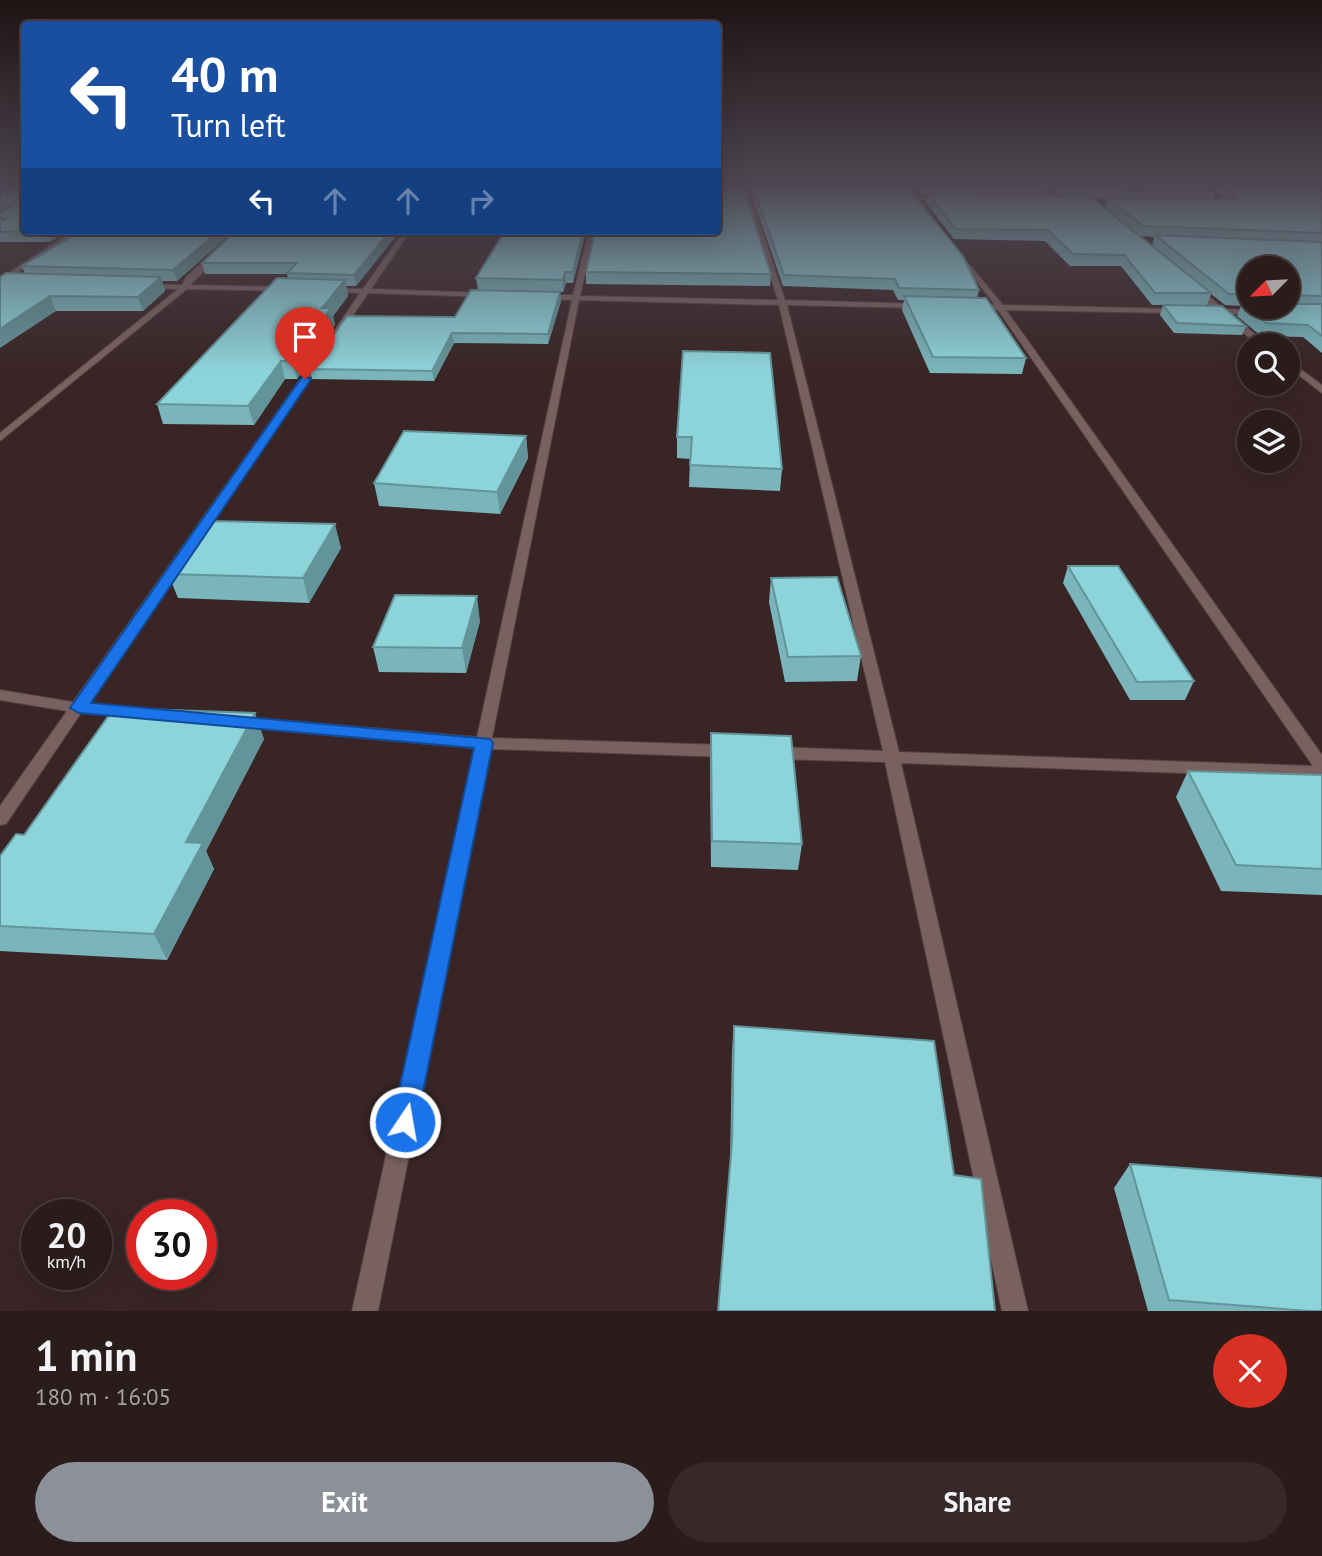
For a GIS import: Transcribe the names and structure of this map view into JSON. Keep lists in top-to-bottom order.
{
  "north": "bottom left",
  "page": {
    "turn": ["40 m", "Turn left"],
    "speed": "20 km/h",
    "limit": "30",
    "heading": ["1 min", "180 m · 16:05"],
    "buttons": ["Exit", "Share"]
  }
}
